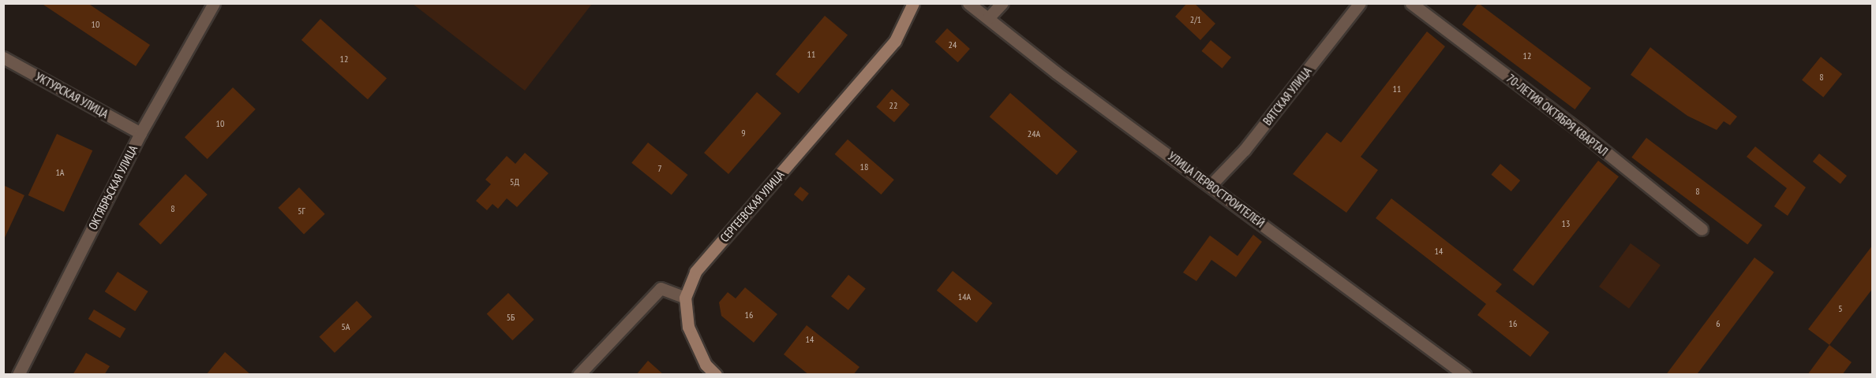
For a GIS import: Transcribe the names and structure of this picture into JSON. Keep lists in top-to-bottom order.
{
  "streets": {
    "main road": ["СЕРГЕЕВСКАЯ УЛИЦА"],
    "street": [
      "УКТУРСКАЯ УЛИЦА",
      "ВЯТСКАЯ УЛИЦА",
      "70-ЛЕТИЯ ОКТЯБРЯ КВАРТАЛ",
      "ОКТЯБРЬСКАЯ УЛИЦА",
      "УЛИЦА ПЕРВОСТРОИТЕЛЕЙ"
    ]
  },
  "crossings": [
    ["УКТУРСКАЯ УЛИЦА", "ОКТЯБРЬСКАЯ УЛИЦА"],
    ["ВЯТСКАЯ УЛИЦА", "УЛИЦА ПЕРВОСТРОИТЕЛЕЙ"]
  ],
  "house_numbers": [
    "2/1",
    "10",
    "24",
    "11",
    "12",
    "12",
    "8",
    "11",
    "22",
    "10",
    "9",
    "24А",
    "18",
    "7",
    "1А",
    "5Д",
    "8",
    "8",
    "5Г",
    "13",
    "14",
    "14А",
    "5",
    "16",
    "5Б",
    "16",
    "6",
    "5А",
    "14"
  ]
}
